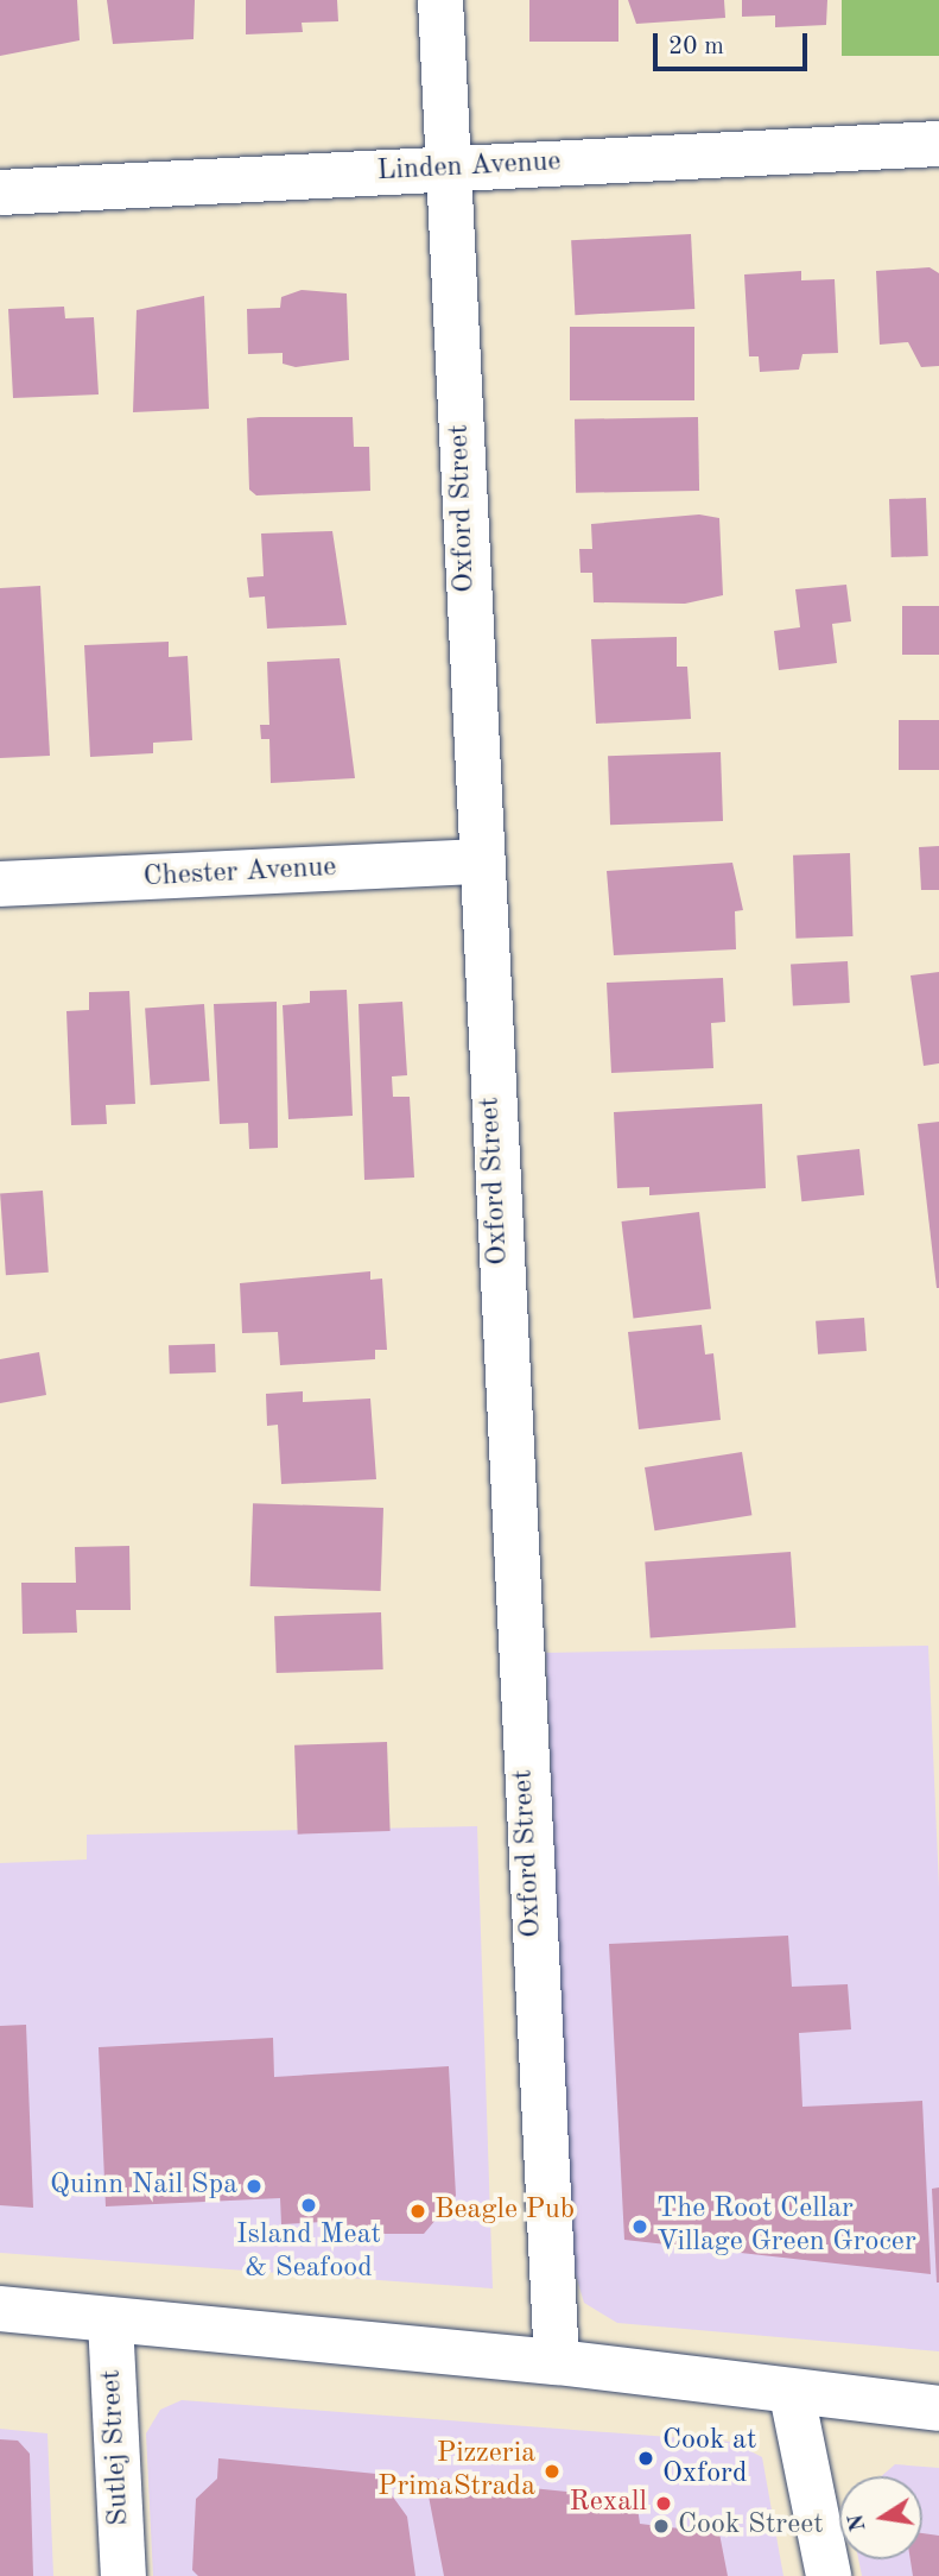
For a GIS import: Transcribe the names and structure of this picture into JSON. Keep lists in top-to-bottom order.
{
  "streets": {
    "street": [
      "Linden Avenue",
      "Oxford Street",
      "Chester Avenue",
      "Sutlej Street"
    ]
  },
  "crossings": [
    ["Linden Avenue", "Oxford Street"],
    ["Oxford Street", "Chester Avenue"]
  ],
  "places": [
    "Quinn Nail Spa",
    "Island Meat & Seafood",
    "Beagle Pub",
    "The Root Cellar Village Green Grocer",
    "Cook at Oxford",
    "Pizzeria PrimaStrada",
    "Rexall",
    "Cook Street"
  ],
  "scale_bar": "20 m",
  "north": "left"
}
